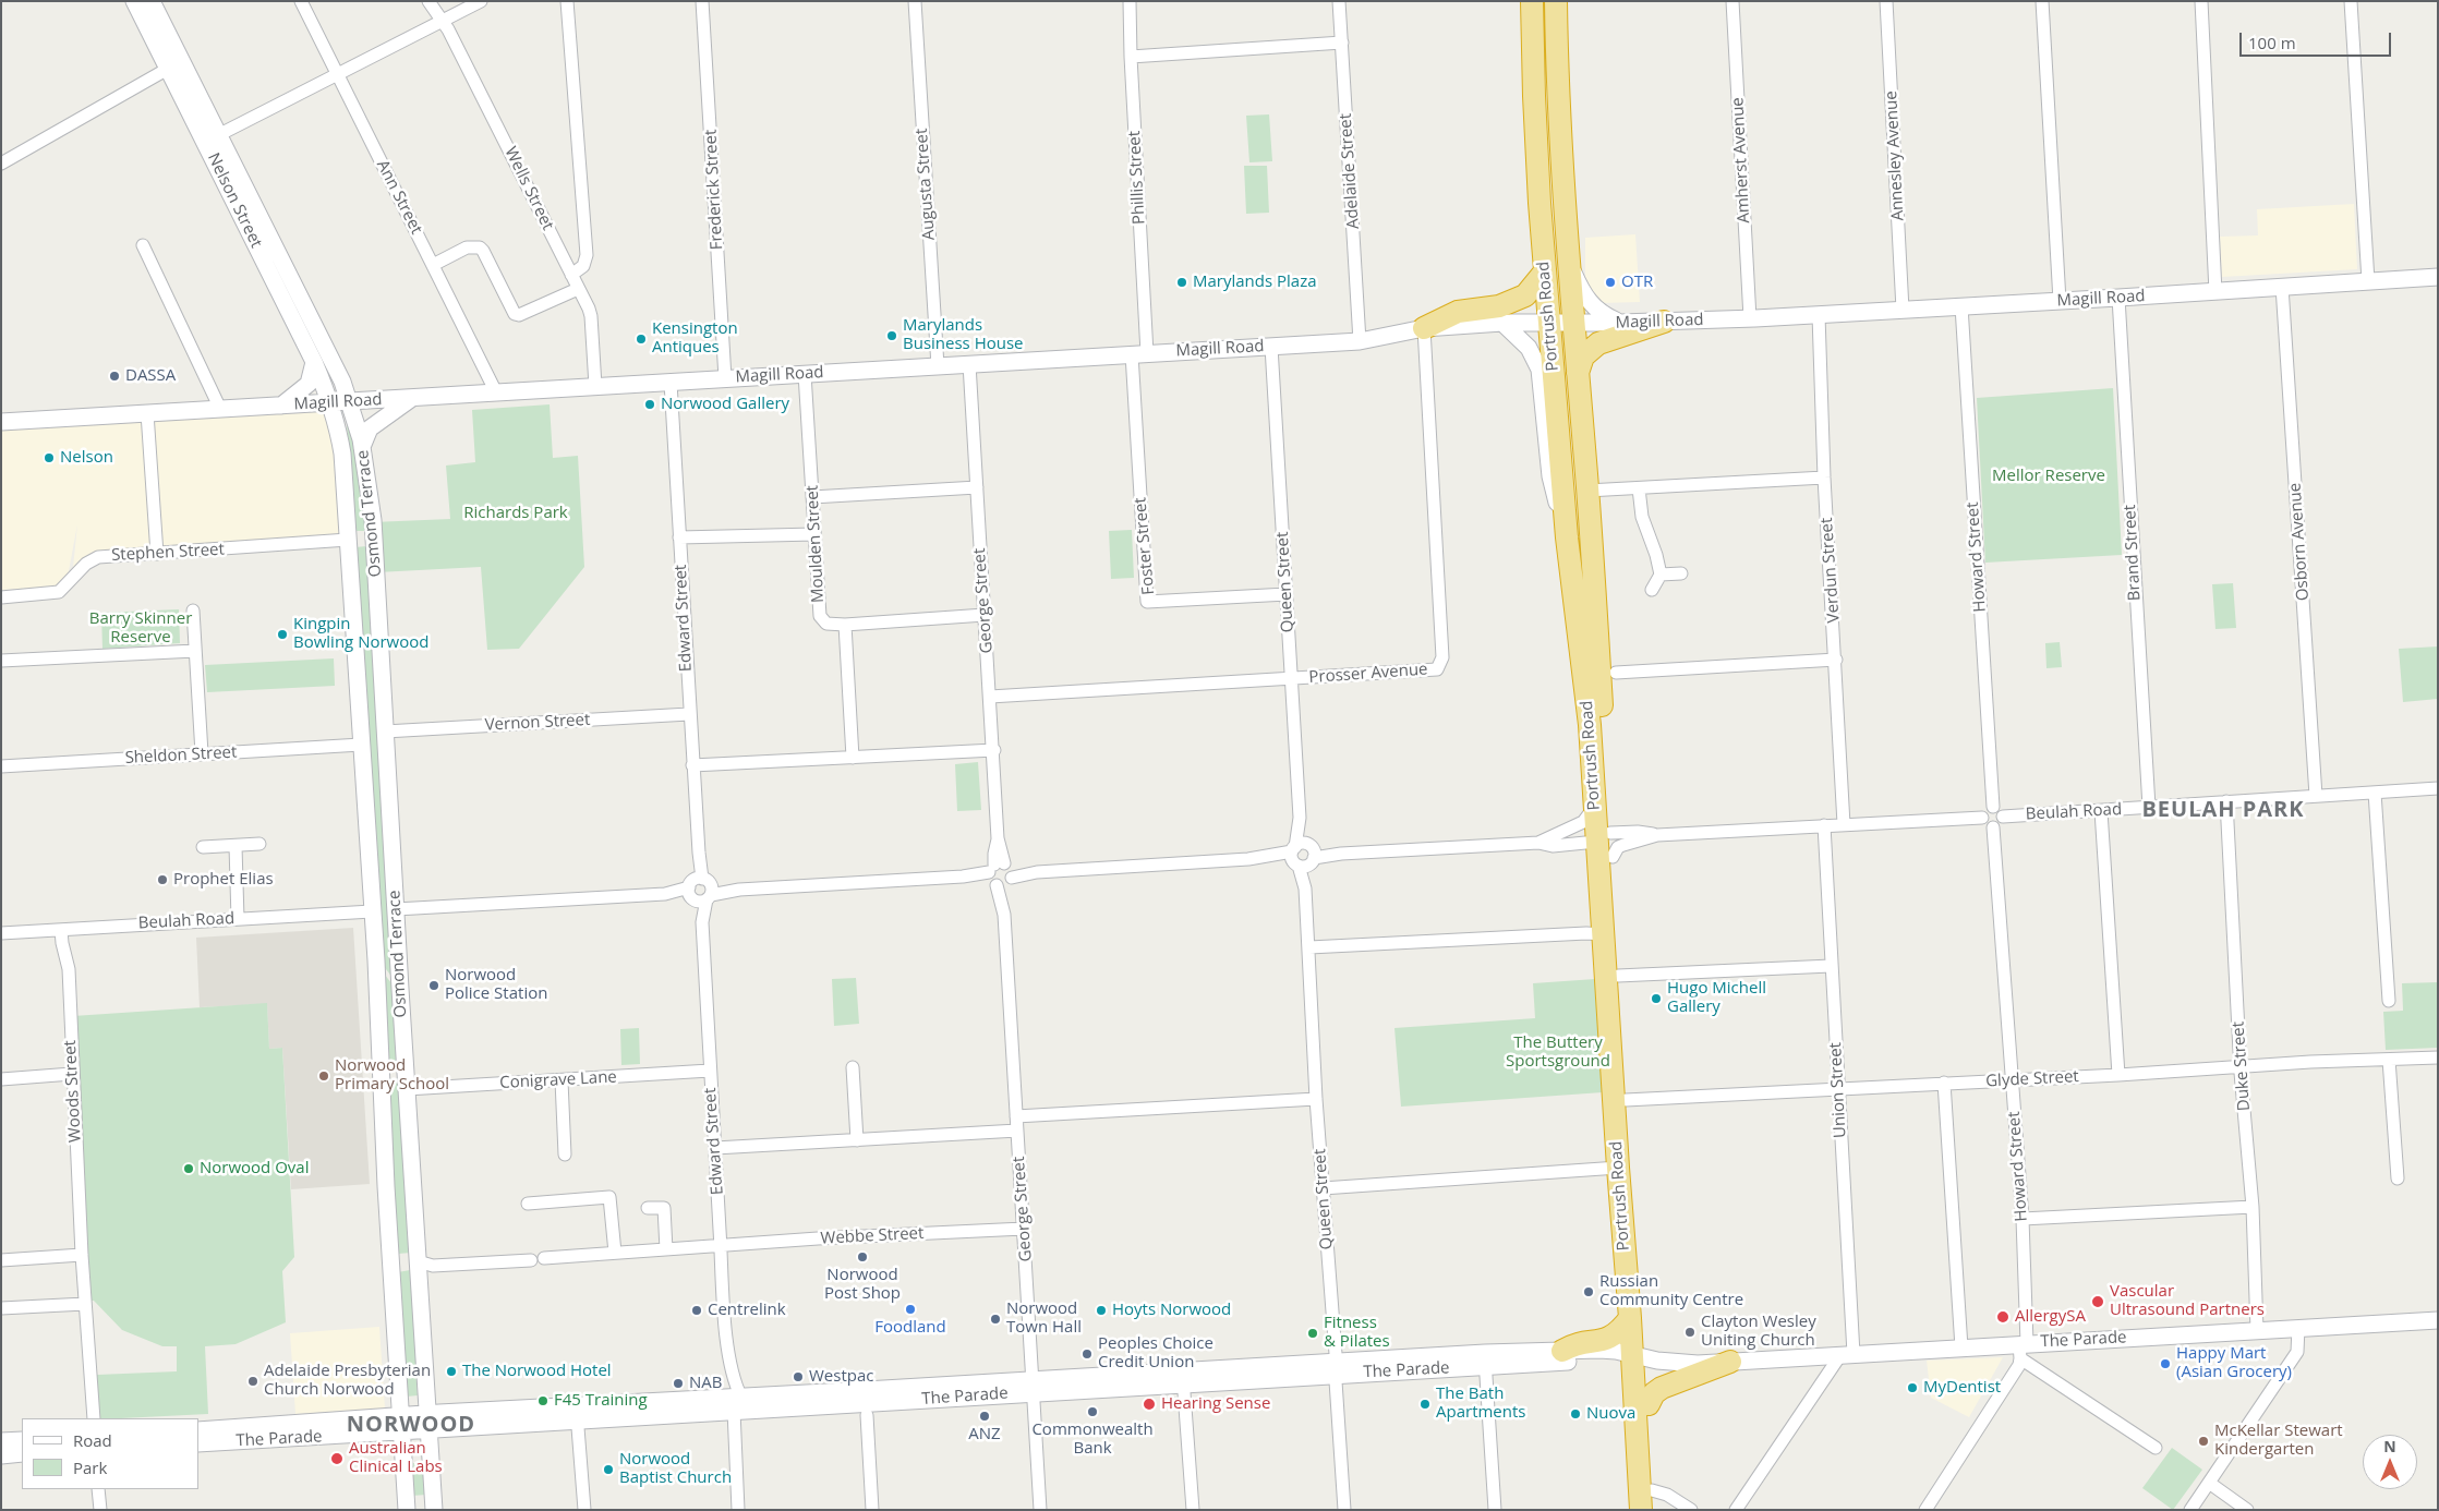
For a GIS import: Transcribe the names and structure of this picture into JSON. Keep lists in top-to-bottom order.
{
  "streets": {
    "highway": ["Portrush Road"],
    "main road": [
      "Nelson Street",
      "Magill Road",
      "Osmond Terrace",
      "The Parade"
    ],
    "street": [
      "Annesley Avenue",
      "Amherst Avenue",
      "Adelaide Street",
      "Phillis Street",
      "Augusta Street",
      "Wells Street",
      "Frederick Street",
      "Ann Street",
      "Osborn Avenue",
      "Moulden Street",
      "Foster Street",
      "Stephen Street",
      "Brand Street",
      "Howard Street",
      "Verdun Street",
      "Queen Street",
      "George Street",
      "Edward Street",
      "Prosser Avenue",
      "Vernon Street",
      "Sheldon Street",
      "Beulah Road",
      "Duke Street",
      "Glyde Street",
      "Conigrave Lane",
      "Union Street",
      "Woods Street",
      "Webbe Street"
    ]
  },
  "crossings": [
    ["Annesley Avenue", "Magill Road"],
    ["Amherst Avenue", "Magill Road"],
    ["Adelaide Street", "Magill Road"],
    ["Phillis Street", "Magill Road"],
    ["Phillis Street", "Foster Street"],
    ["Augusta Street", "Magill Road"],
    ["Wells Street", "Magill Road"],
    ["Frederick Street", "Magill Road"],
    ["Ann Street", "Magill Road"],
    ["Nelson Street", "Magill Road"],
    ["Nelson Street", "Osmond Terrace"],
    ["Magill Road", "Portrush Road"],
    ["Magill Road", "Osmond Terrace"],
    ["Magill Road", "Osborn Avenue"],
    ["Magill Road", "Moulden Street"],
    ["Magill Road", "Foster Street"],
    ["Magill Road", "Brand Street"],
    ["Magill Road", "Howard Street"],
    ["Magill Road", "Verdun Street"],
    ["Magill Road", "Queen Street"],
    ["Magill Road", "George Street"],
    ["Magill Road", "Edward Street"],
    ["Magill Road", "Prosser Avenue"],
    ["Portrush Road", "Glyde Street"],
    ["Portrush Road", "The Parade"],
    ["Osmond Terrace", "Stephen Street"],
    ["Osmond Terrace", "Vernon Street"],
    ["Osmond Terrace", "Sheldon Street"],
    ["Osmond Terrace", "Beulah Road"],
    ["Osmond Terrace", "Conigrave Lane"],
    ["Osmond Terrace", "Webbe Street"],
    ["Osmond Terrace", "The Parade"],
    ["Osborn Avenue", "Beulah Road"],
    ["Foster Street", "Queen Street"],
    ["Brand Street", "Beulah Road"],
    ["Howard Street", "Beulah Road"],
    ["Howard Street", "Glyde Street"],
    ["Howard Street", "The Parade"],
    ["Queen Street", "Prosser Avenue"],
    ["Queen Street", "The Parade"],
    ["George Street", "Prosser Avenue"],
    ["George Street", "Webbe Street"],
    ["George Street", "The Parade"],
    ["Edward Street", "Vernon Street"],
    ["Edward Street", "Conigrave Lane"],
    ["Edward Street", "Webbe Street"],
    ["Edward Street", "The Parade"],
    ["Beulah Road", "Duke Street"],
    ["Beulah Road", "Woods Street"],
    ["Duke Street", "Glyde Street"],
    ["Duke Street", "The Parade"],
    ["Glyde Street", "Union Street"],
    ["Union Street", "The Parade"]
  ],
  "districts": ["BEULAH PARK", "NORWOOD"],
  "parks": [
    "Mellor Reserve",
    "Richards Park",
    "Barry Skinner Reserve",
    "The Buttery Sportsground"
  ],
  "places": [
    "Marylands Plaza",
    "OTR",
    "Marylands Business House",
    "Kensington Antiques",
    "DASSA",
    "Norwood Gallery",
    "Nelson",
    "Kingpin Bowling Norwood",
    "Prophet Elias",
    "Norwood Police Station",
    "Hugo Michell Gallery",
    "Norwood Primary School",
    "Norwood Oval",
    "Norwood Post Shop",
    "Russian Community Centre",
    "Vascular Ultrasound Partners",
    "Foodland",
    "Centrelink",
    "Hoyts Norwood",
    "AllergySA",
    "Norwood Town Hall",
    "Clayton Wesley Uniting Church",
    "Fitness & Pilates",
    "Peoples Choice Credit Union",
    "Happy Mart (Asian Grocery)",
    "The Norwood Hotel",
    "Westpac",
    "Adelaide Presbyterian Church Norwood",
    "NAB",
    "MyDentist",
    "F45 Training",
    "Hearing Sense",
    "The Bath Apartments",
    "Commonwealth Bank",
    "Nuova",
    "ANZ",
    "McKellar Stewart Kindergarten",
    "Australian Clinical Labs",
    "Norwood Baptist Church"
  ],
  "legend": ["Road", "Park"],
  "scale_bar": "100 m",
  "north": "top"
}
